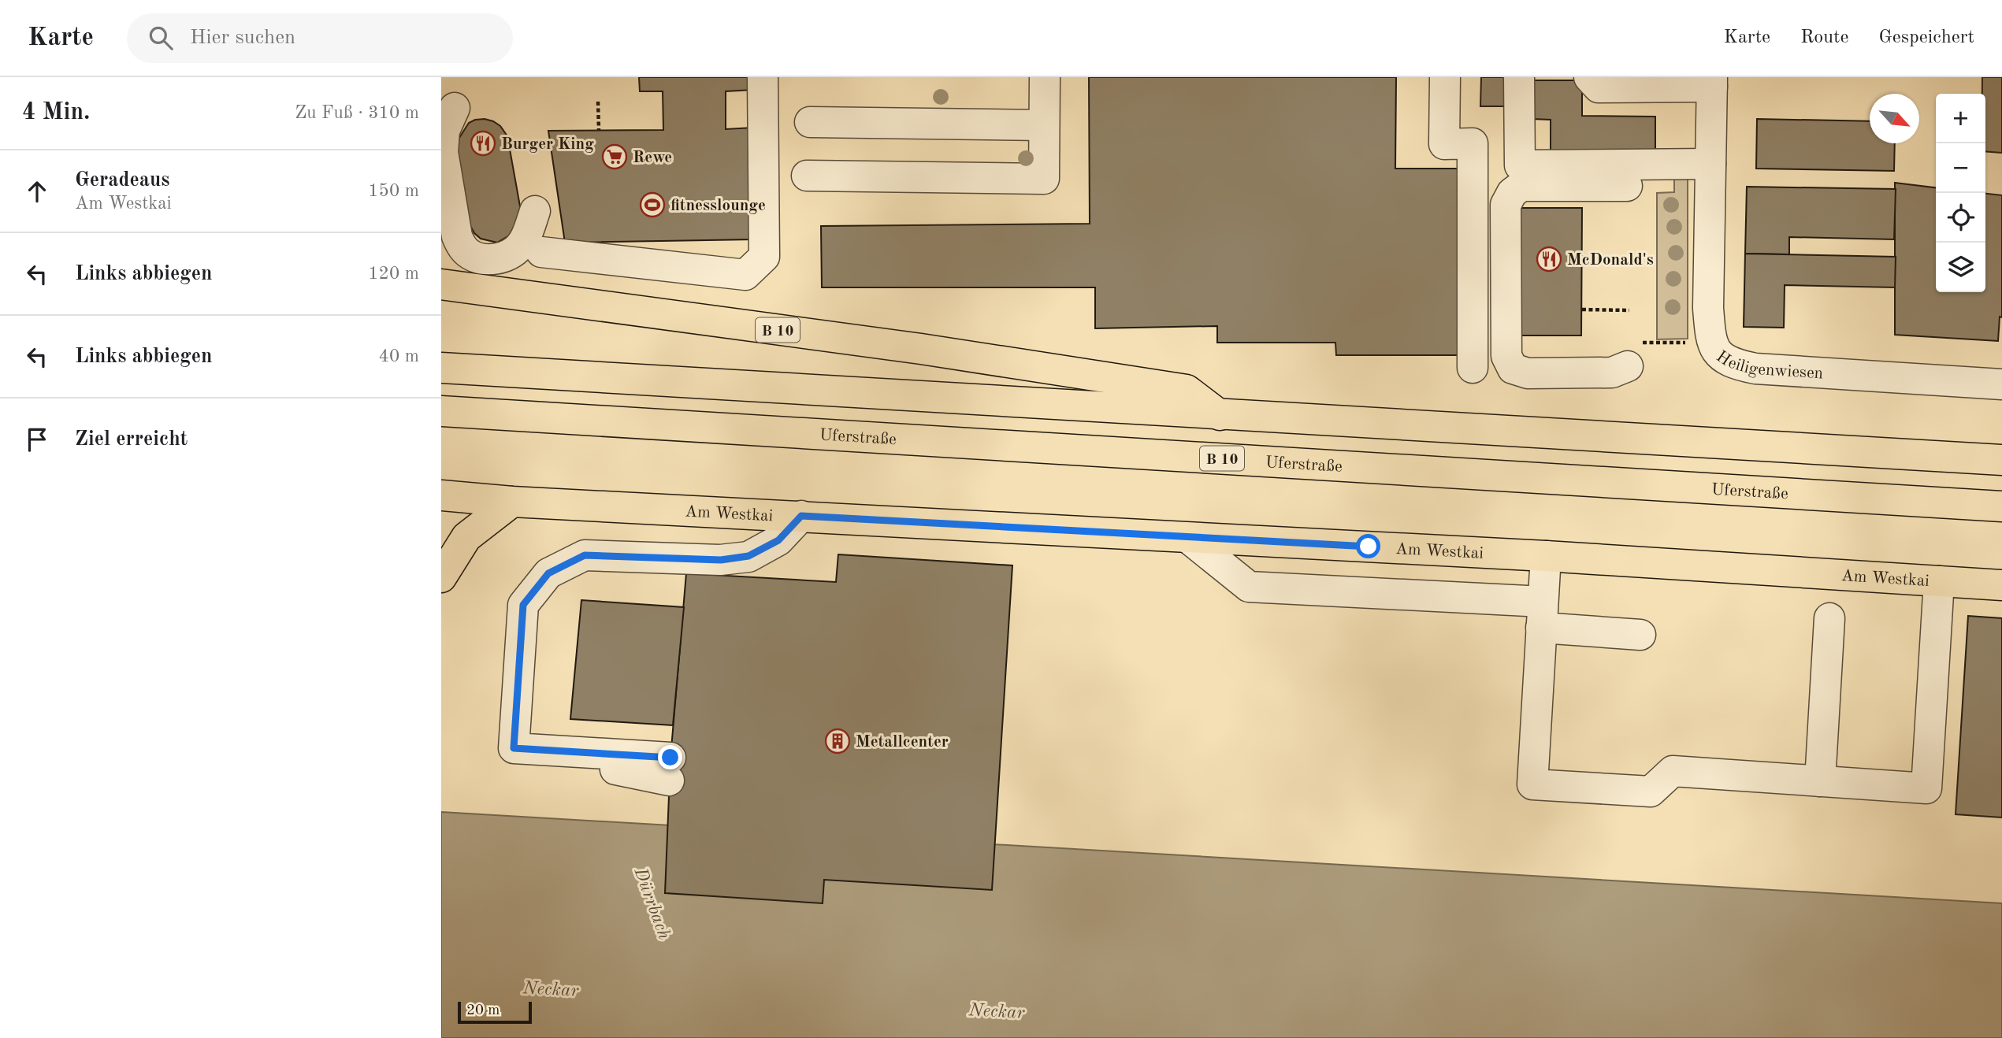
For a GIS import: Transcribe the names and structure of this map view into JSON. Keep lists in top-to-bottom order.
{
  "streets": {
    "main road": ["B 10", "Uferstraße", "Am Westkai"],
    "street": ["Heiligenwiesen"]
  },
  "water": ["Dürrbach", "Neckar"],
  "places": {
    "restaurant": ["Burger King", "McDonald's"],
    "supermarket": ["Rewe"],
    "sports": ["fitnesslounge"],
    "building": ["Metallcenter"]
  },
  "scale_bar": "20 m",
  "north": "bottom right",
  "page": {
    "header": "Karte",
    "search": "Hier suchen",
    "nav": ["Karte", "Route", "Gespeichert"],
    "heading": ["4 Min.", "Zu Fuß · 310 m"],
    "map_buttons": ["+", "−"],
    "list": [
      ["Geradeaus", "Am Westkai", "150 m"],
      ["Links abbiegen", "120 m"],
      ["Links abbiegen", "40 m"],
      "Ziel erreicht"
    ],
    "scale": "20 m"
  }
}
